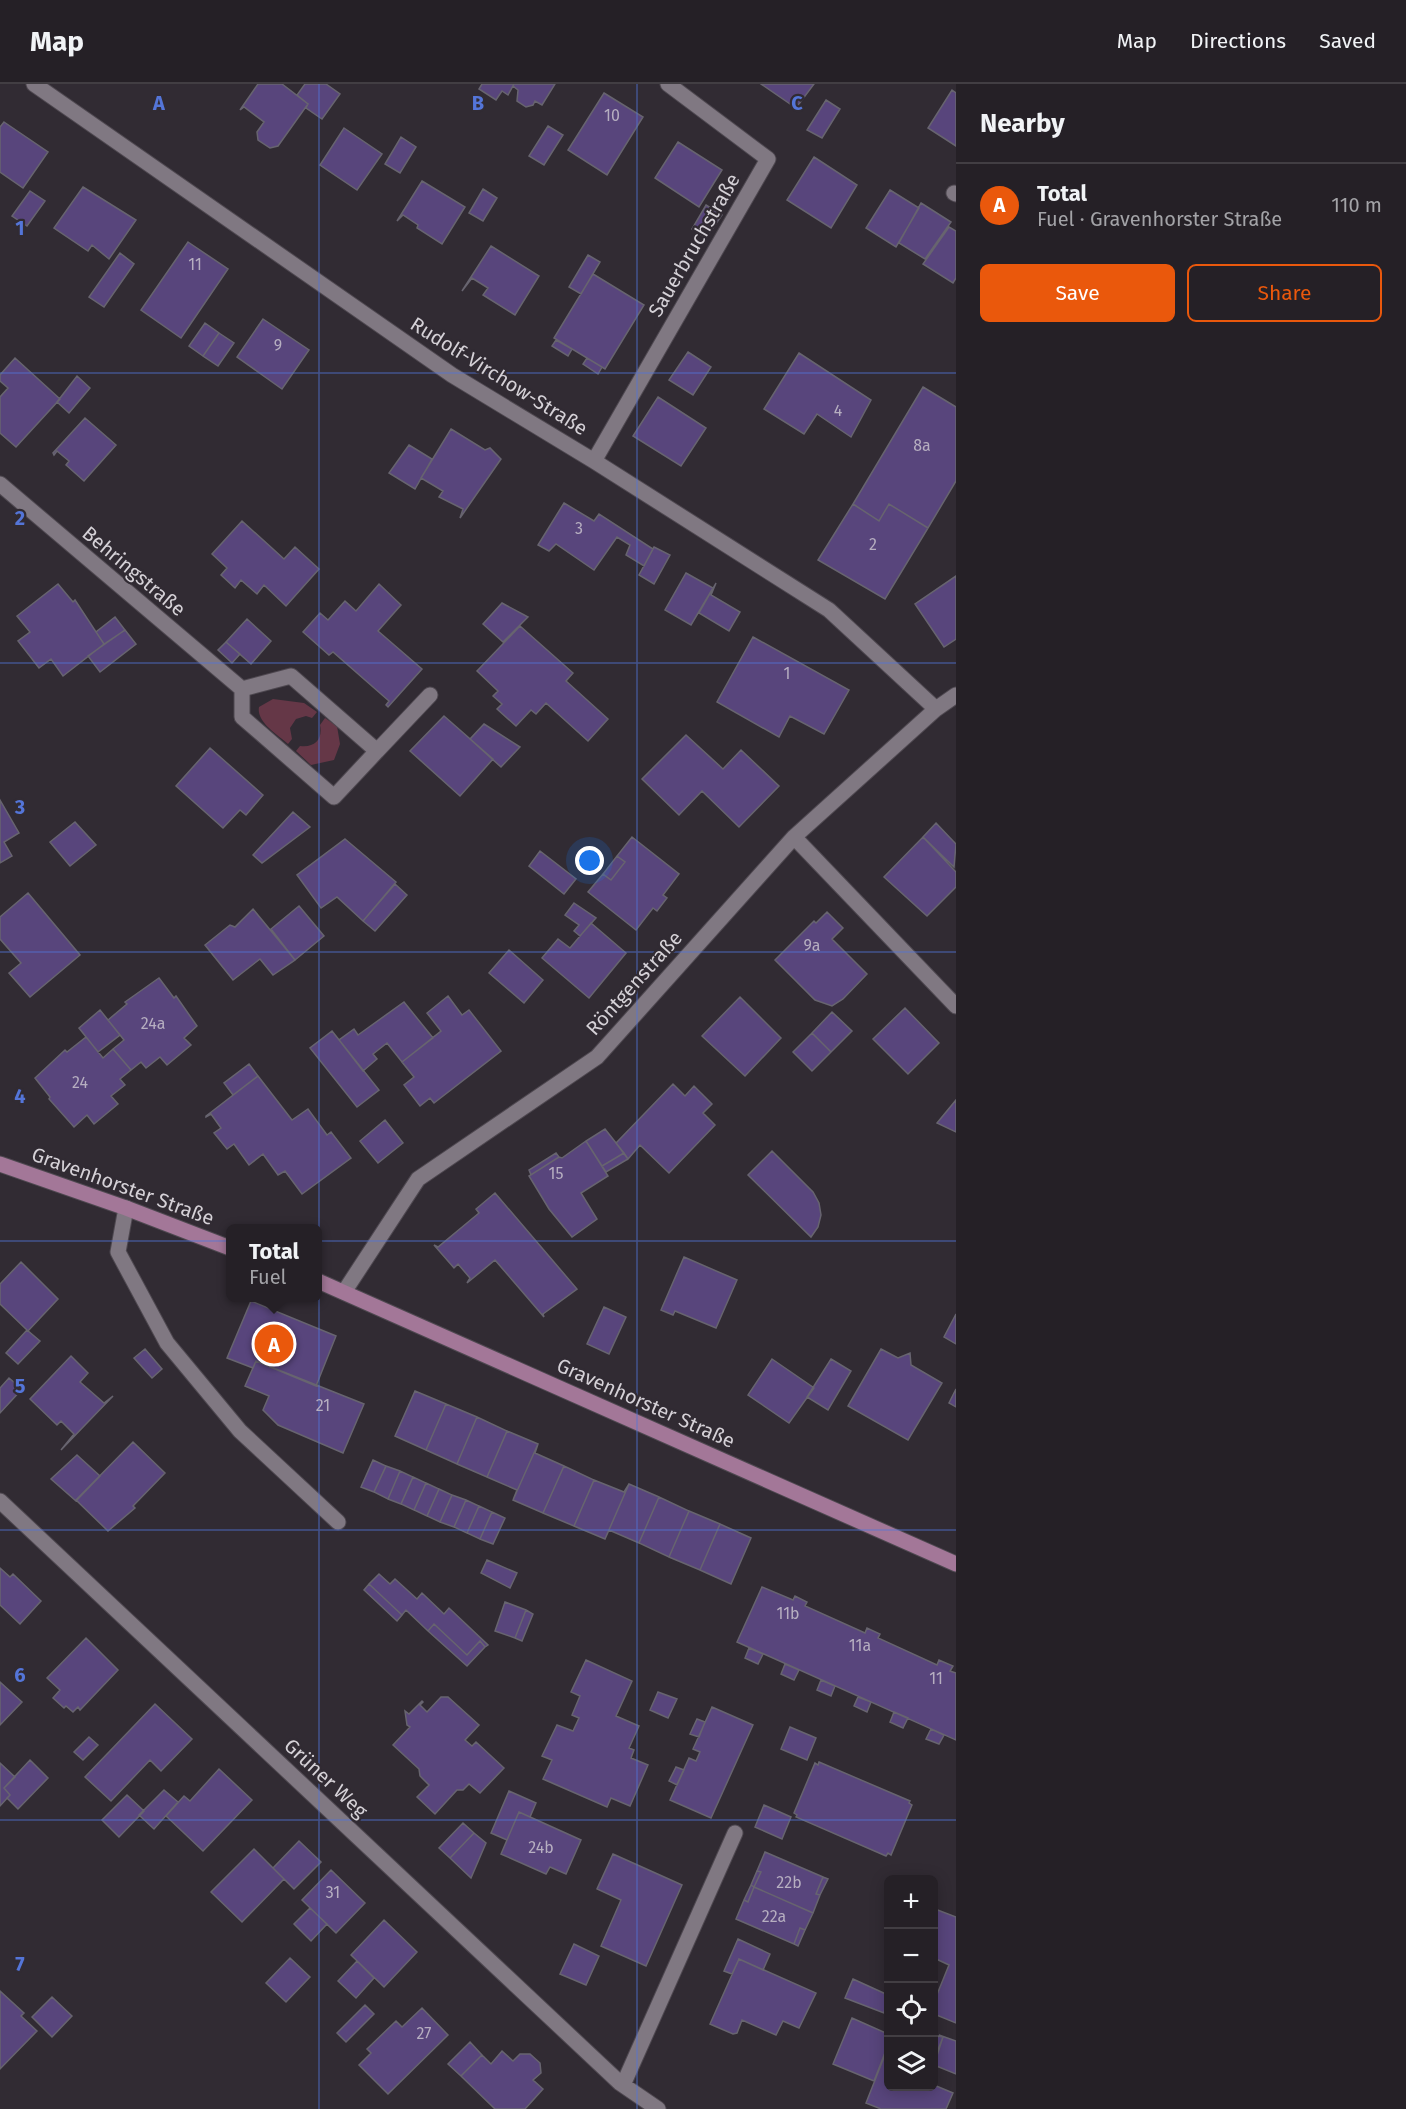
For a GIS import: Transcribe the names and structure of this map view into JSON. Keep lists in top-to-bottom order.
{
  "streets": {
    "main road": ["Gravenhorster Straße"],
    "street": [
      "Sauerbruchstraße",
      "Rudolf-Virchow-Straße",
      "Behringstraße",
      "Röntgenstraße",
      "Grüner Weg"
    ]
  },
  "crossings": [
    ["Sauerbruchstraße", "Rudolf-Virchow-Straße"],
    ["Rudolf-Virchow-Straße", "Röntgenstraße"],
    ["Röntgenstraße", "Gravenhorster Straße"]
  ],
  "house_numbers": [
    "10",
    "11",
    "9",
    "4",
    "8a",
    "3",
    "2",
    "1",
    "9a",
    "24a",
    "24",
    "15",
    "21",
    "11b",
    "11a",
    "11",
    "24b",
    "22b",
    "31",
    "22a",
    "27"
  ],
  "page": {
    "header": "Map",
    "nav": ["Map", "Directions", "Saved"],
    "heading": "Nearby",
    "list": [
      {
        "mark": "A",
        "name": "Total",
        "note": "Fuel · Gravenhorster Straße",
        "value": "110 m"
      }
    ],
    "buttons": ["Save", "Share"],
    "popup": ["Total", "Fuel"],
    "pins": "A",
    "map_buttons": ["+", "−"]
  },
  "grid": {
    "columns": ["A", "B", "C"],
    "rows": [
      "1",
      "2",
      "3",
      "4",
      "5",
      "6",
      "7"
    ]
  }
}
